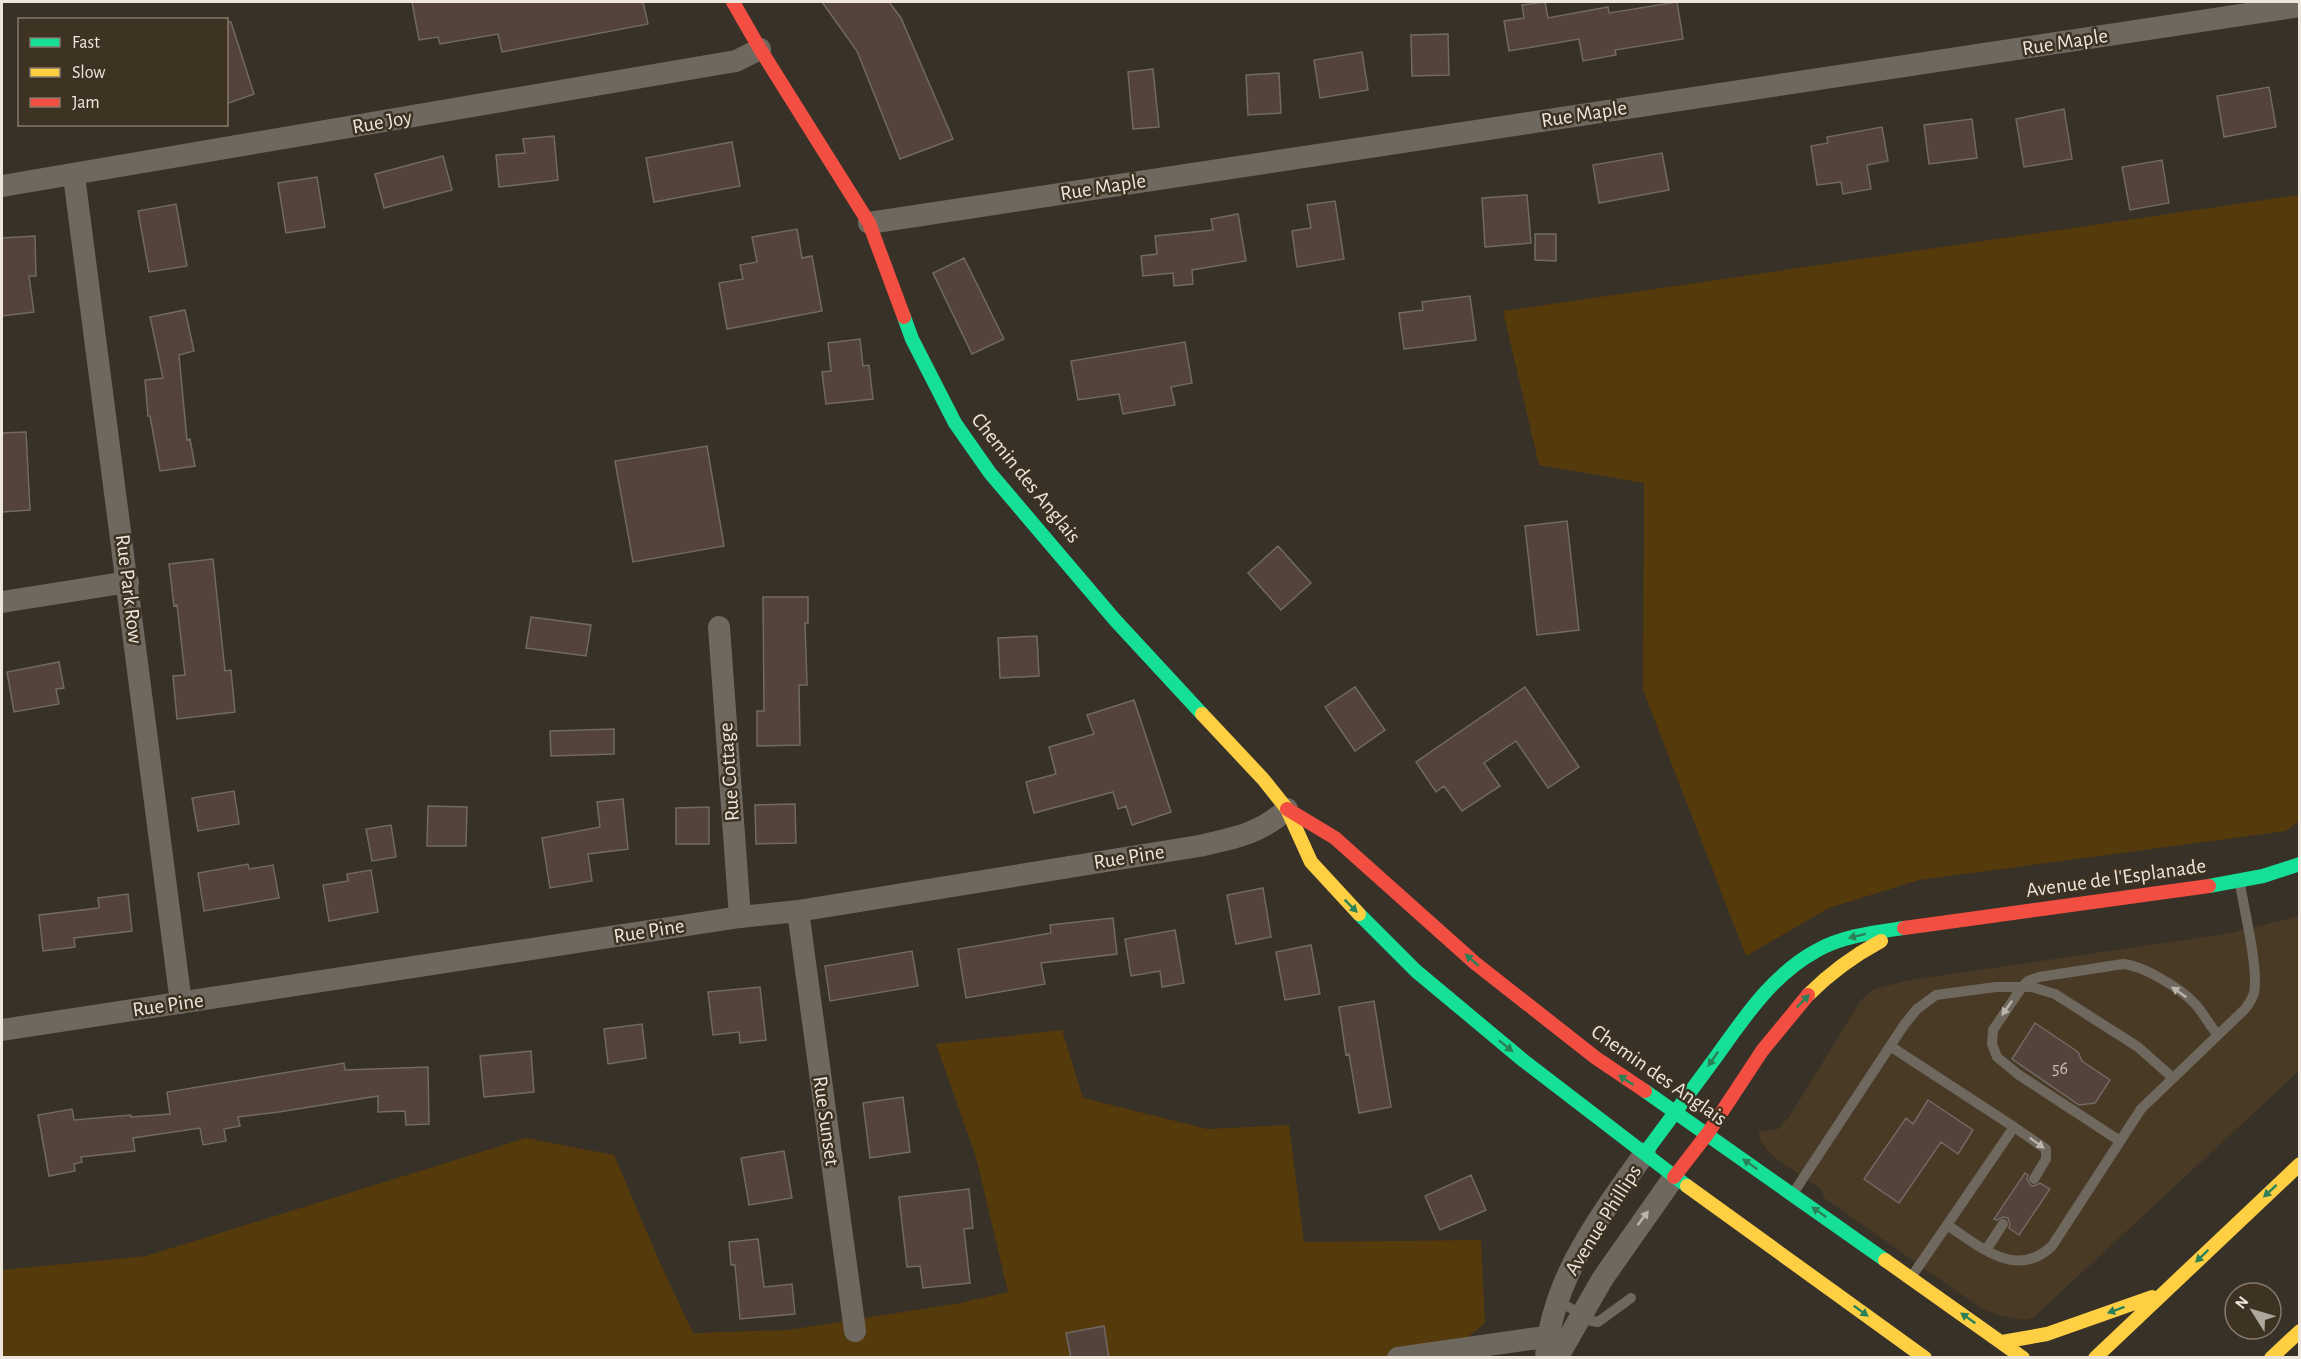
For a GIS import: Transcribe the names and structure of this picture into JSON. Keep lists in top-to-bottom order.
{
  "streets": {
    "main road": ["Chemin des Anglais", "Avenue de l'Esplanade"],
    "street": [
      "Rue Maple",
      "Rue Joy",
      "Rue Park Row",
      "Rue Cottage",
      "Rue Pine",
      "Rue Sunset",
      "Avenue Phillips"
    ]
  },
  "crossings": [
    ["Rue Maple", "Chemin des Anglais"],
    ["Rue Joy", "Chemin des Anglais"],
    ["Rue Joy", "Rue Park Row"],
    ["Chemin des Anglais", "Rue Pine"],
    ["Chemin des Anglais", "Avenue de l'Esplanade"],
    ["Chemin des Anglais", "Avenue Phillips"],
    ["Rue Park Row", "Rue Pine"],
    ["Rue Cottage", "Rue Pine"],
    ["Rue Pine", "Rue Sunset"],
    ["Avenue de l'Esplanade", "Avenue Phillips"]
  ],
  "house_numbers": ["56"],
  "legend": ["Fast", "Slow", "Jam"],
  "north": "top left"
}
